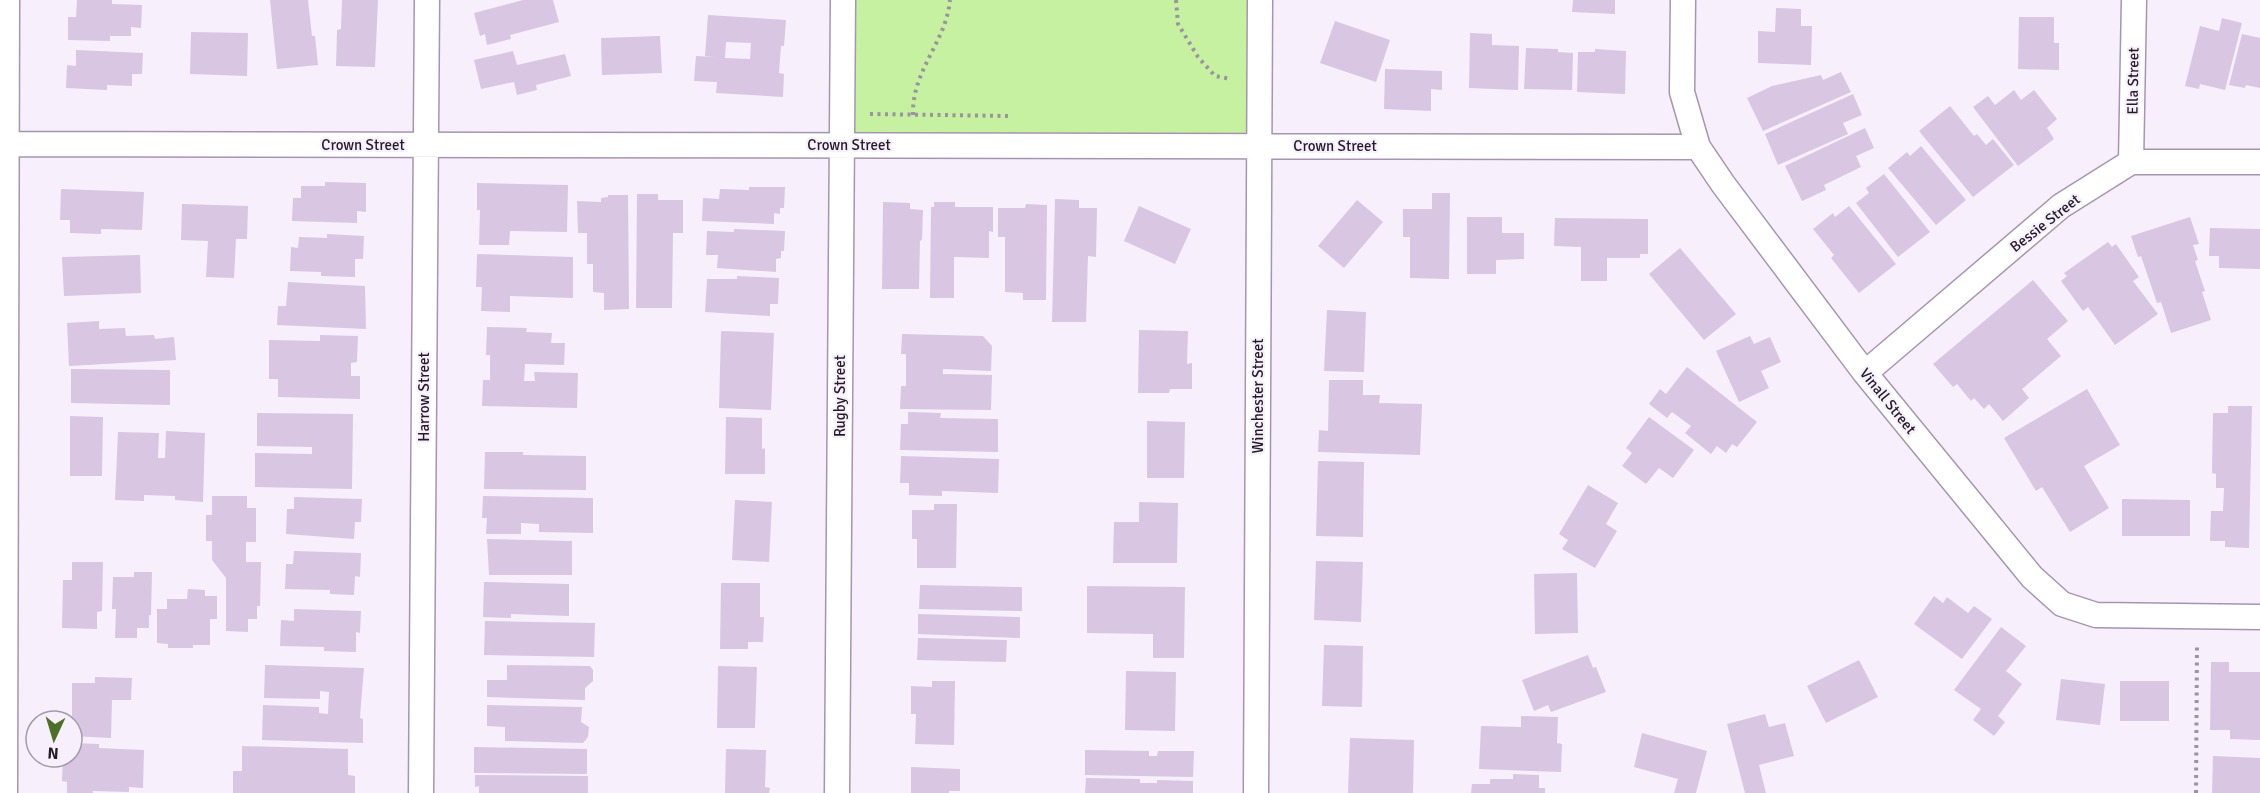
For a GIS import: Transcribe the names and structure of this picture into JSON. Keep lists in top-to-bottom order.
{
  "streets": {
    "street": [
      "Ella Street",
      "Crown Street",
      "Bessie Street",
      "Rugby Street",
      "Winchester Street",
      "Harrow Street",
      "Vinall Street"
    ]
  },
  "crossings": [
    ["Ella Street", "Bessie Street"],
    ["Crown Street", "Rugby Street"],
    ["Crown Street", "Winchester Street"],
    ["Crown Street", "Harrow Street"],
    ["Crown Street", "Vinall Street"],
    ["Bessie Street", "Vinall Street"]
  ],
  "north": "bottom"
}
